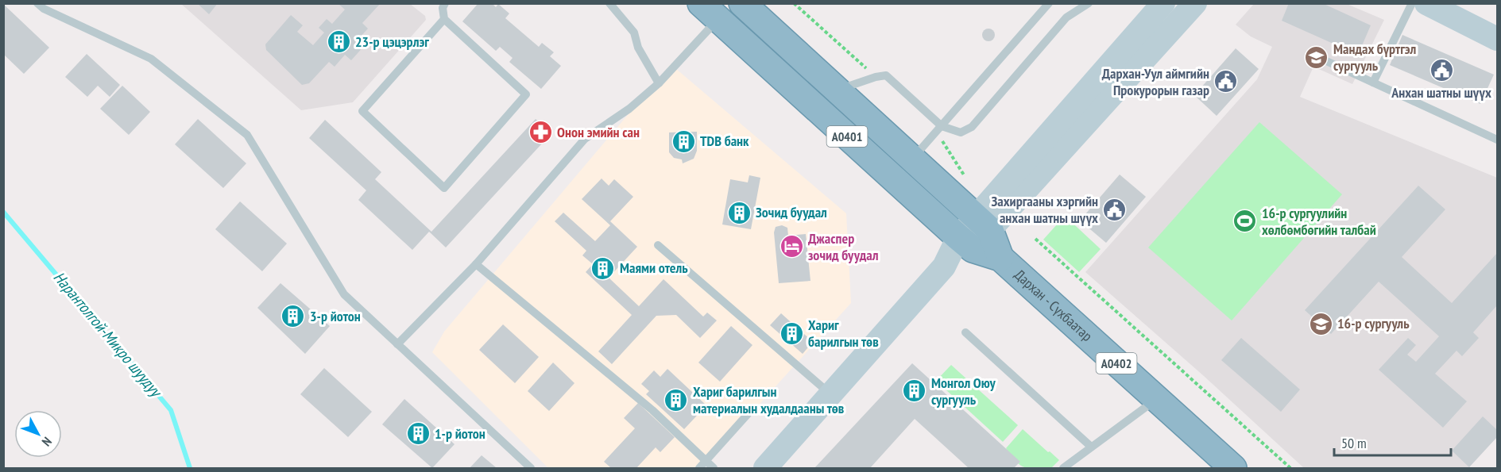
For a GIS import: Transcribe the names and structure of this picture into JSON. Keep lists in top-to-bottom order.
{
  "streets": {
    "highway": ["A0401", "Дархан - Сүхбаатар", "A0402"]
  },
  "crossings": [
    ["A0401", "Дархан - Сүхбаатар"]
  ],
  "water": ["Нарантолгой-Микро шуудуу"],
  "places": {
    "building": [
      "23-р цэцэрлэг",
      "TDB банк",
      "Зочид буудал",
      "Маями отель",
      "3-р йотон",
      "Хариг барилгын төв",
      "Монгол Оюу сургууль",
      "Хариг барилгын материалын худалдааны төв",
      "1-р йотон"
    ],
    "school or university": ["Мандах бүртгэл сургууль", "16-р сургууль"],
    "public building": ["Анхан шатны шүүх", "Дархан-Уул аймгийн Прокурорын газар", "Захиргааны хэргийн анхан шатны шүүх"],
    "pharmacy": ["Онон эмийн сан"],
    "sports": ["16-р сургуулийн хөлбөмбөгийн талбай"],
    "hotel": ["Джаспер зочид буудал"]
  },
  "scale_bar": "50 m",
  "north": "bottom right"
}
